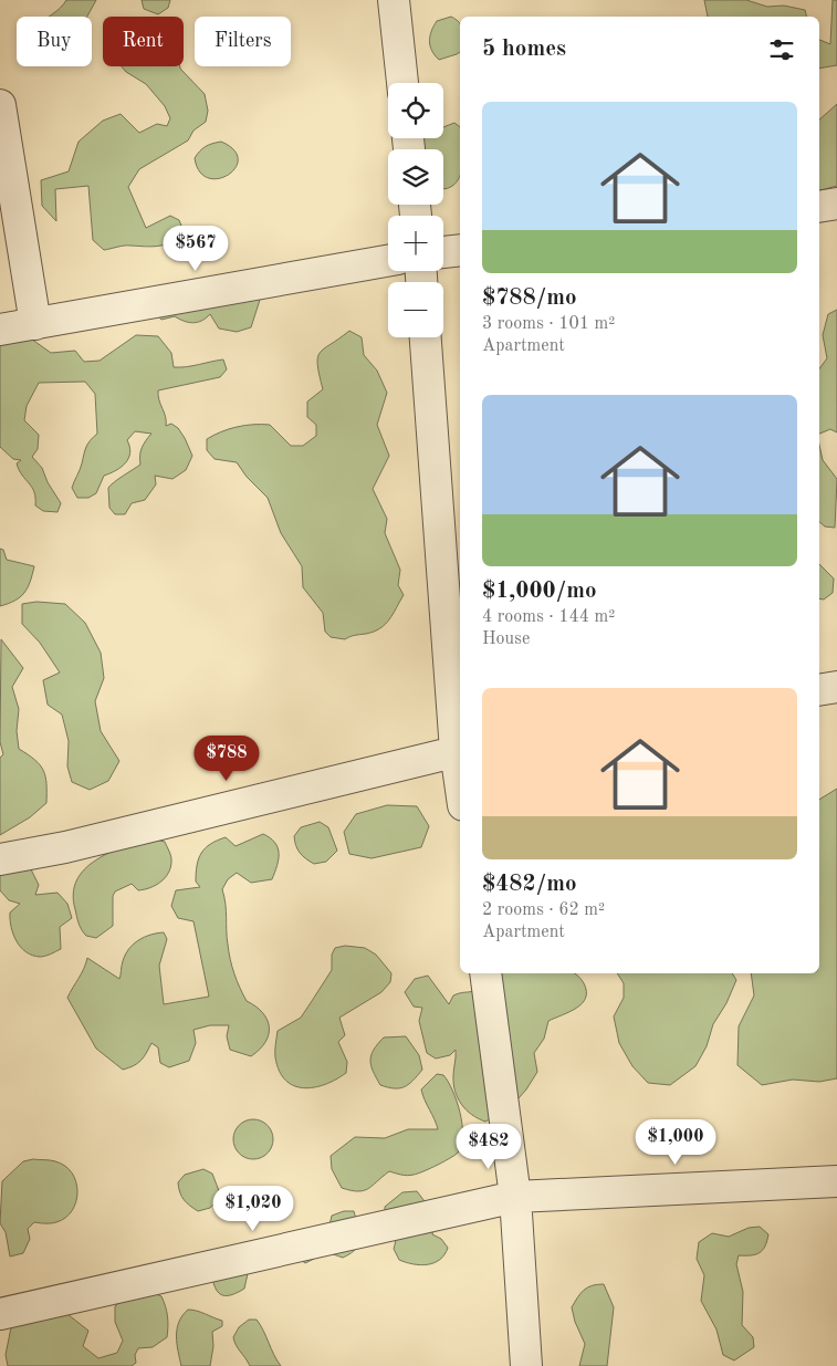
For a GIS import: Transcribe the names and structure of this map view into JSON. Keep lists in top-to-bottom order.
{
  "page": {
    "chip": ["Buy", "Rent", "Filters"],
    "heading": "5 homes",
    "map_buttons": ["+", "−"],
    "list": [
      {
        "name": "$788/mo",
        "note": "3 rooms · 101 m² · Apartment"
      },
      {
        "name": "$1,000/mo",
        "note": "4 rooms · 144 m² · House"
      },
      {
        "name": "$482/mo",
        "note": "2 rooms · 62 m² · Apartment"
      }
    ],
    "price": [
      "$567",
      "$788",
      "$1,000",
      "$482",
      "$1,020"
    ]
  }
}
